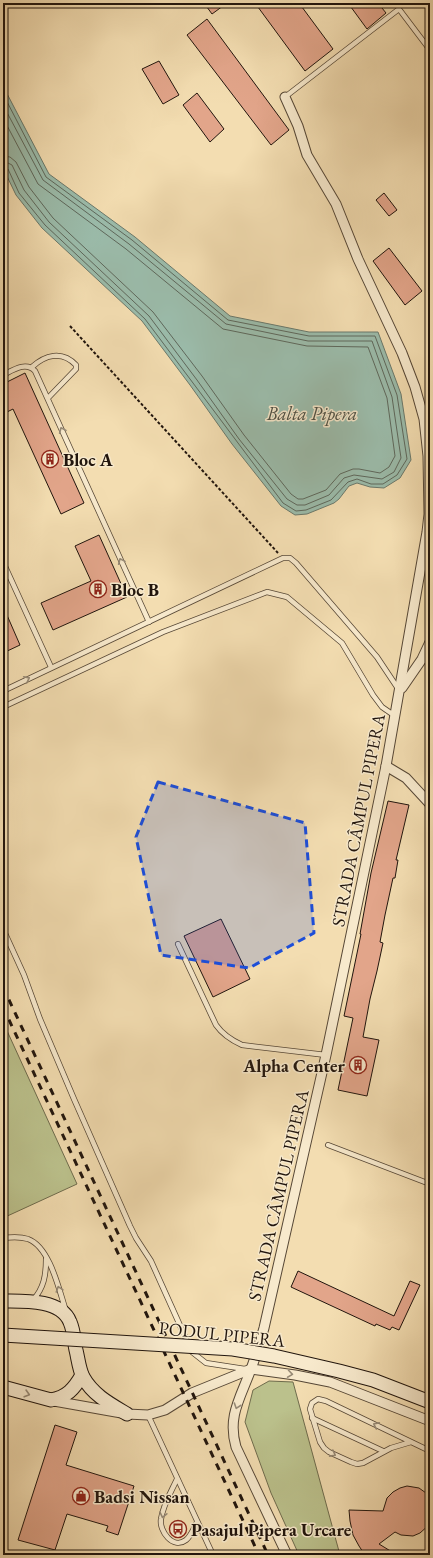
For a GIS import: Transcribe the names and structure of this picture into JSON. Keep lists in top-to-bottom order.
{
  "streets": {
    "main road": ["PODUL PIPERA"],
    "street": ["STRADA CÂMPUL PIPERA"]
  },
  "water": ["Balta Pipera"],
  "places": {
    "building": ["Bloc A", "Bloc B", "Alpha Center"],
    "shop": ["Badsi Nissan"],
    "bus stop": ["Pasajul Pipera Urcare"]
  }
}
